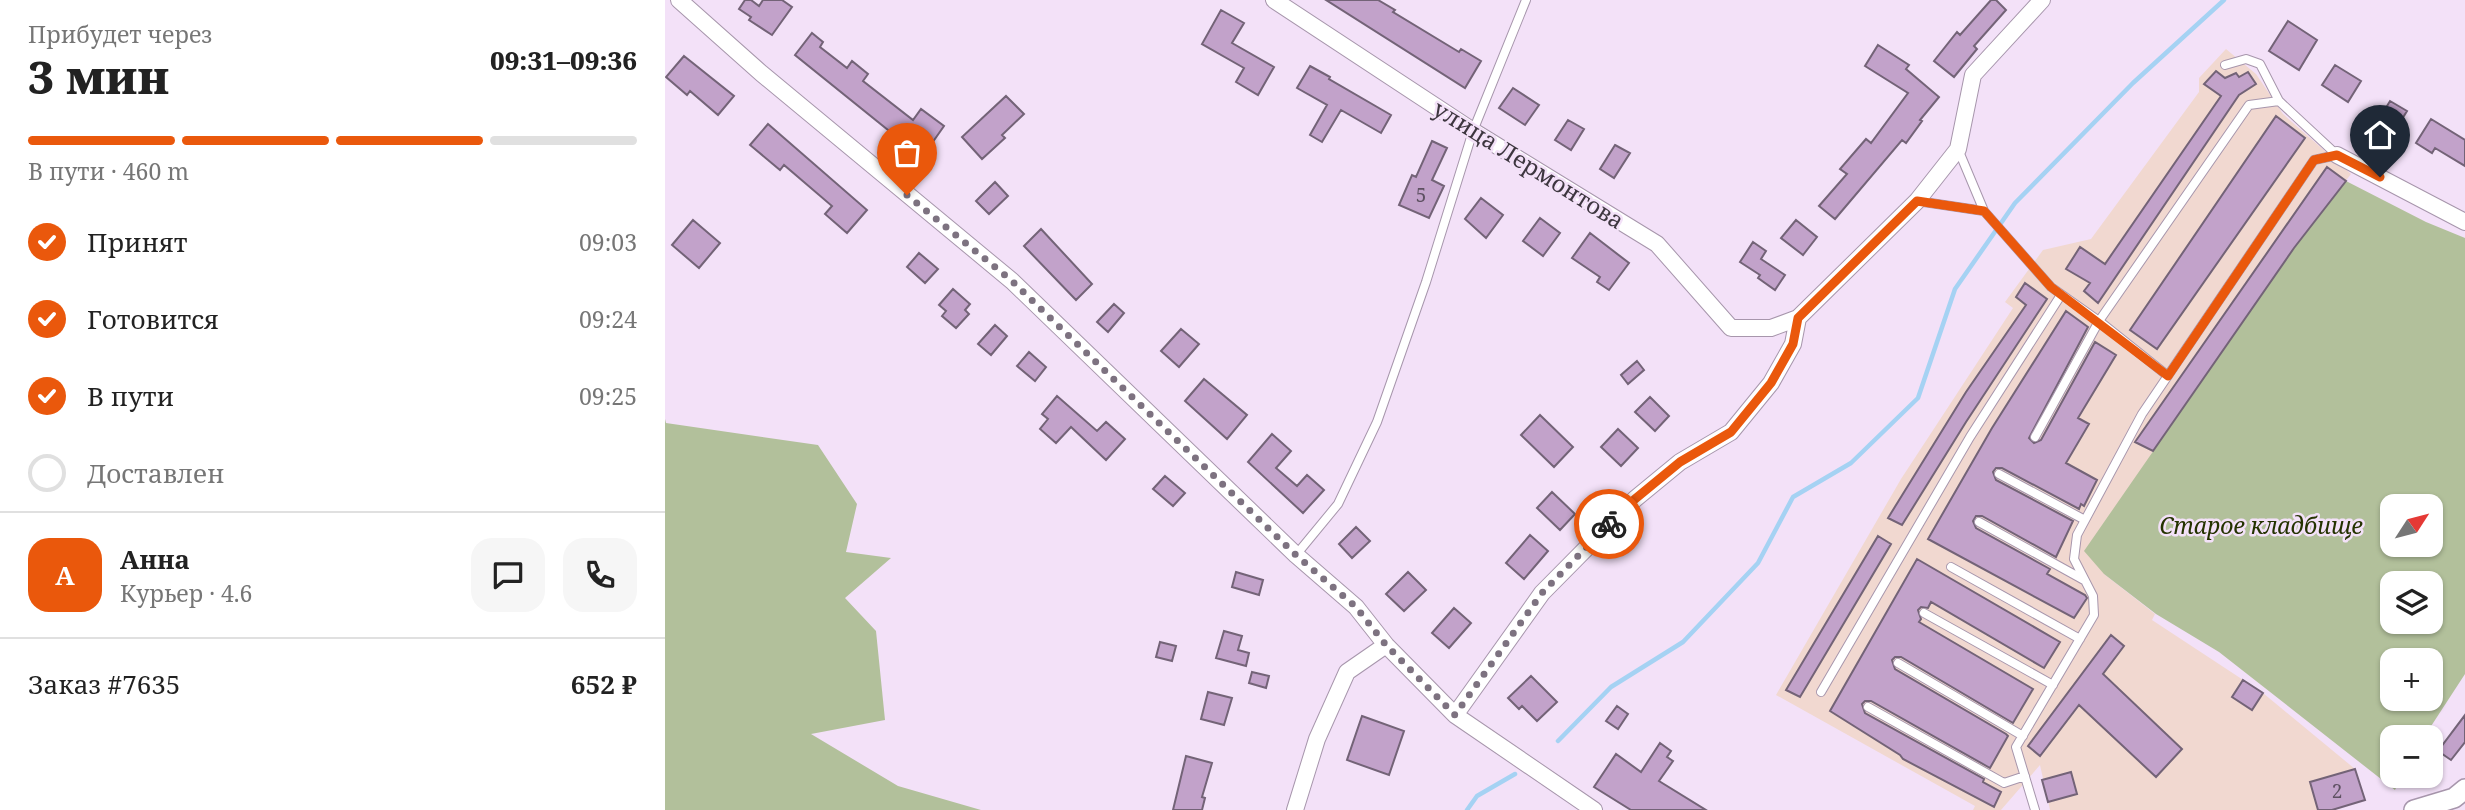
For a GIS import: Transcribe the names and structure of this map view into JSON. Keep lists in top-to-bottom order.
{
  "streets": {
    "street": ["улица Лермонтова"]
  },
  "parks": ["Старое кладбище"],
  "house_numbers": ["5", "2"],
  "north": "top right",
  "page": {
    "heading": ["3 мин", "Прибудет через", "09:31–09:36"],
    "panel": [
      "Анна",
      "Курьер · 4.6",
      "Заказ #7635",
      "652 ₽"
    ],
    "bar": "В пути · 460 m",
    "list": [
      ["Принят", "09:03"],
      ["Готовится", "09:24"],
      ["В пути", "09:25"],
      "Доставлен"
    ],
    "map_buttons": ["+", "−"],
    "round": "А"
  }
}
